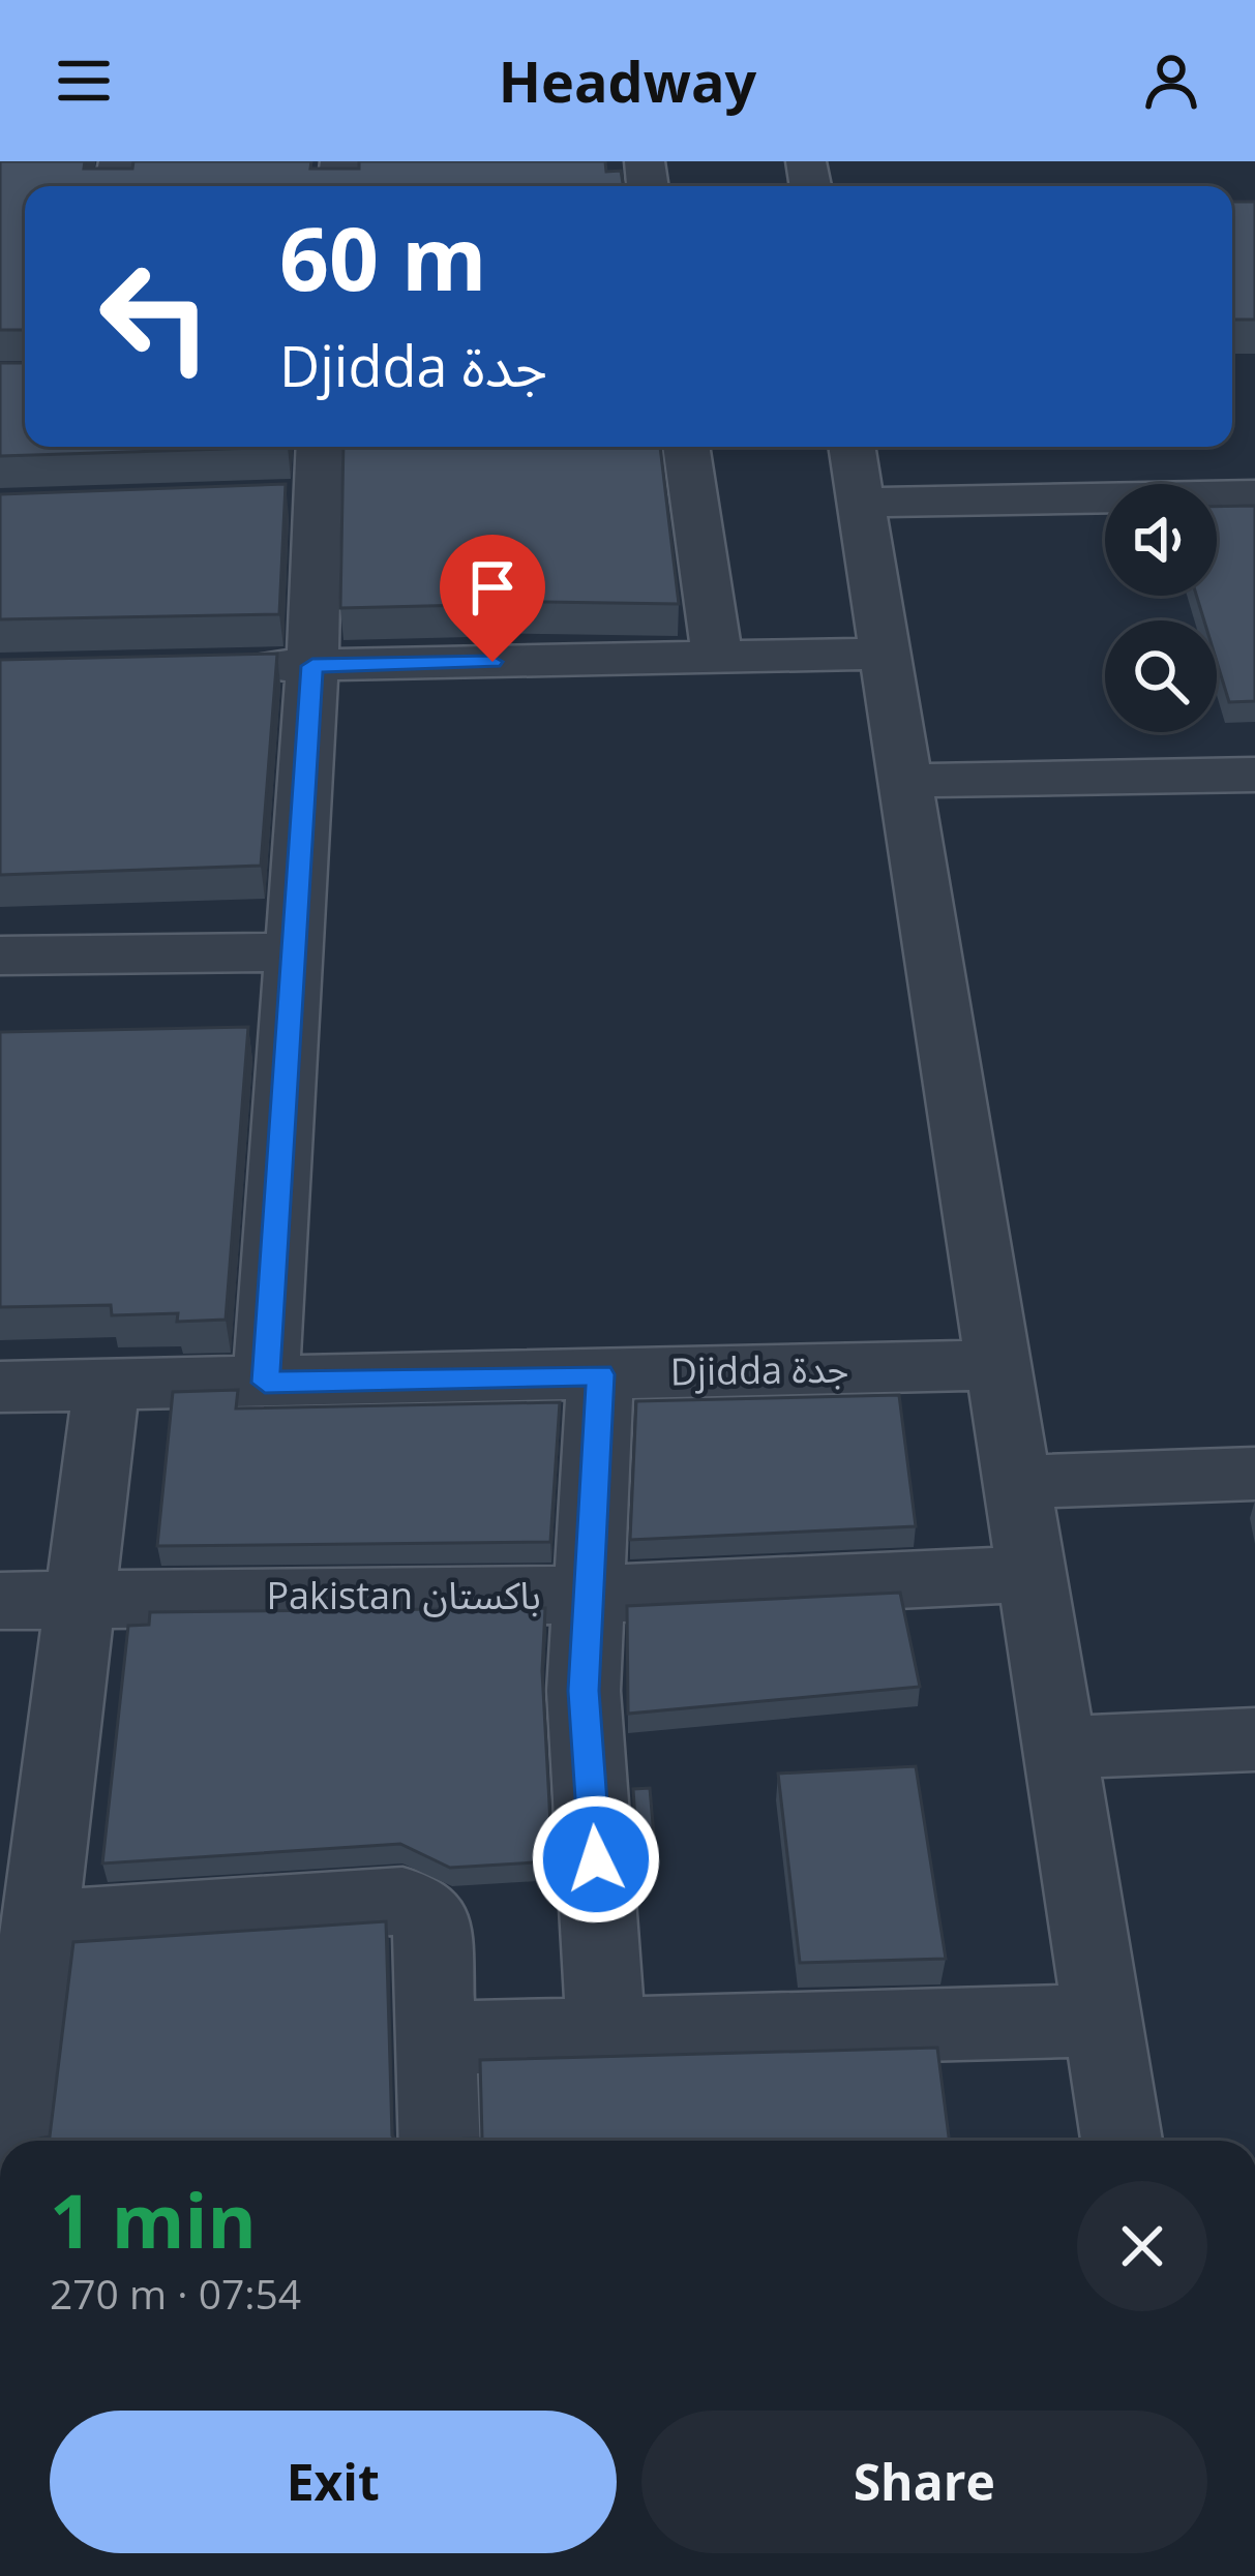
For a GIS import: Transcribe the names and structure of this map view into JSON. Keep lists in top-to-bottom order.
{
  "streets": {
    "street": ["Djidda جدة", "Pakistan باكستان"]
  },
  "page": {
    "header": "Headway",
    "turn": ["60 m", "Djidda جدة"],
    "heading": ["1 min", "270 m · 07:54"],
    "buttons": ["Exit", "Share"]
  }
}
